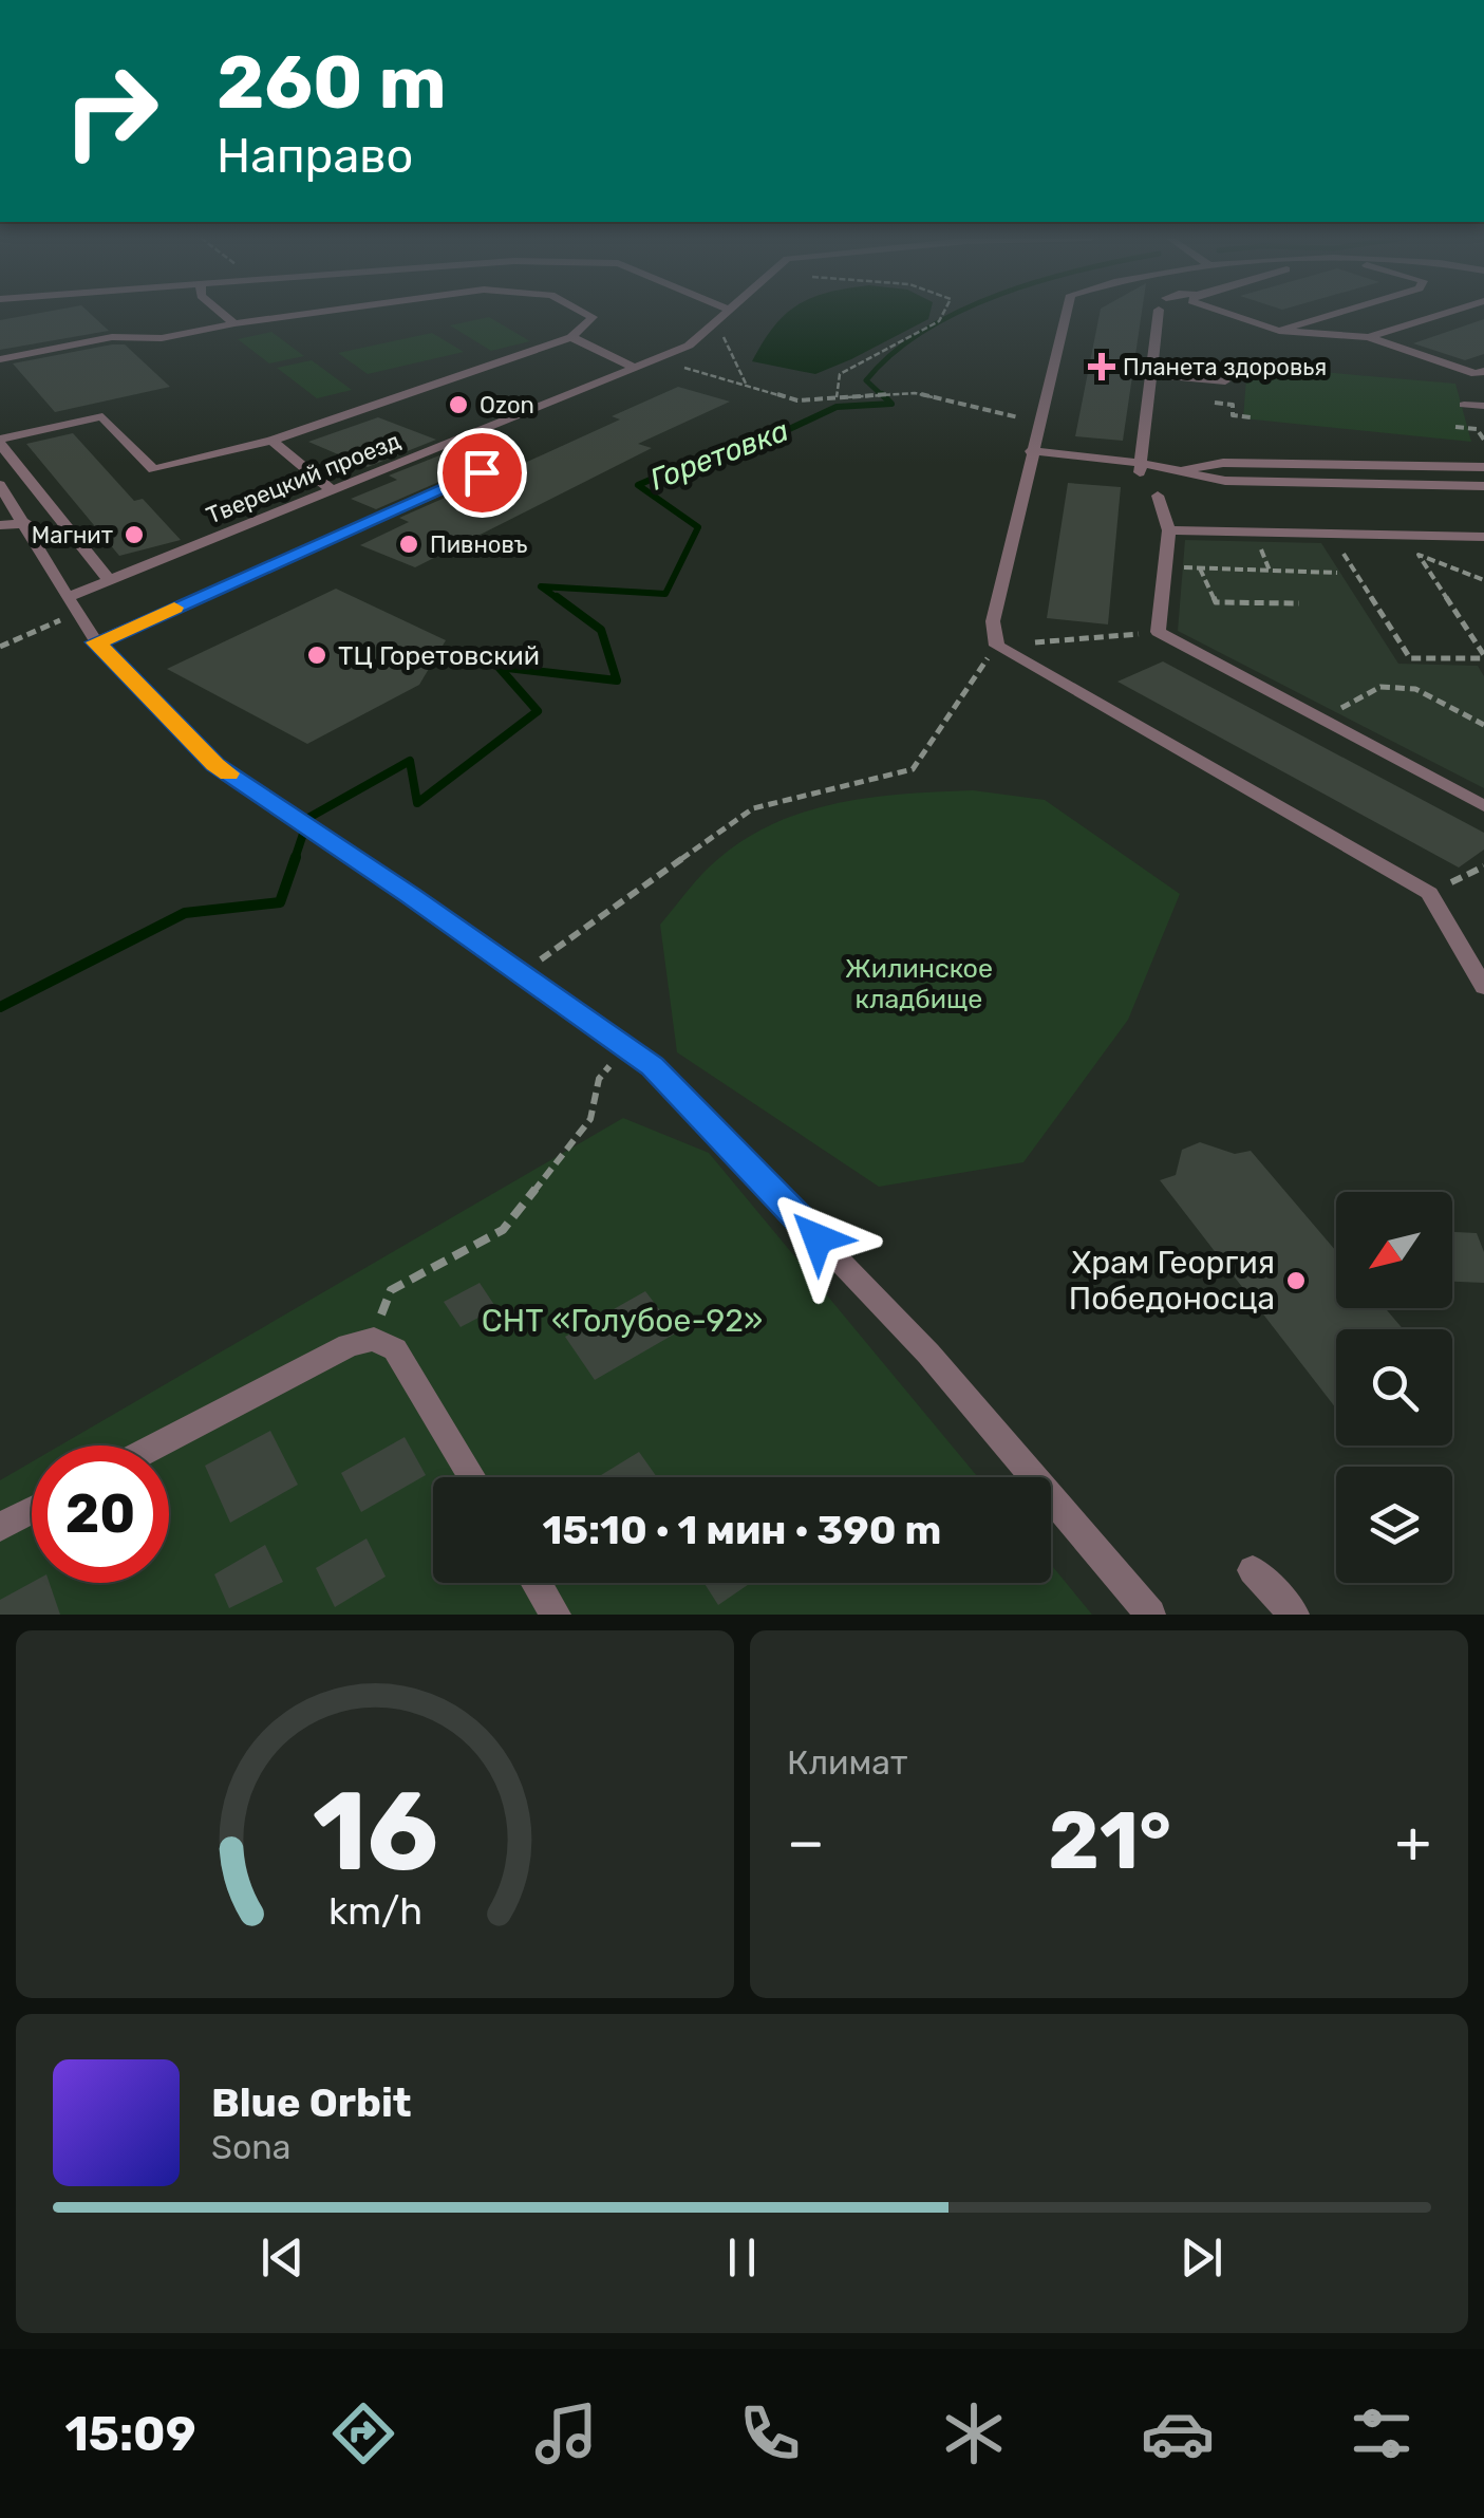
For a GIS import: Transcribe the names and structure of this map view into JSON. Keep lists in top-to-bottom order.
{
  "streets": {
    "lane": ["Тверецкий проезд"]
  },
  "water": ["Горетовка"],
  "parks": ["Жилинское кладбище", "СНТ «Голубое-92»"],
  "places": {
    "health": ["Планета здоровья"],
    "other": [
      "Ozon",
      "Магнит",
      "Пивновъ",
      "ТЦ Горетовский",
      "Храм Георгия Победоносца"
    ]
  },
  "north": "bottom left",
  "page": {
    "turn": ["260 m", "Направо"],
    "limit": "20",
    "trip": "15:10 · 1 мин · 390 m",
    "tile": "Климат",
    "heat": ["−", "21°", "+"],
    "song": ["Blue Orbit", "Sona"],
    "tabs": "15:09",
    "gauge": ["16", "km/h"]
  }
}
